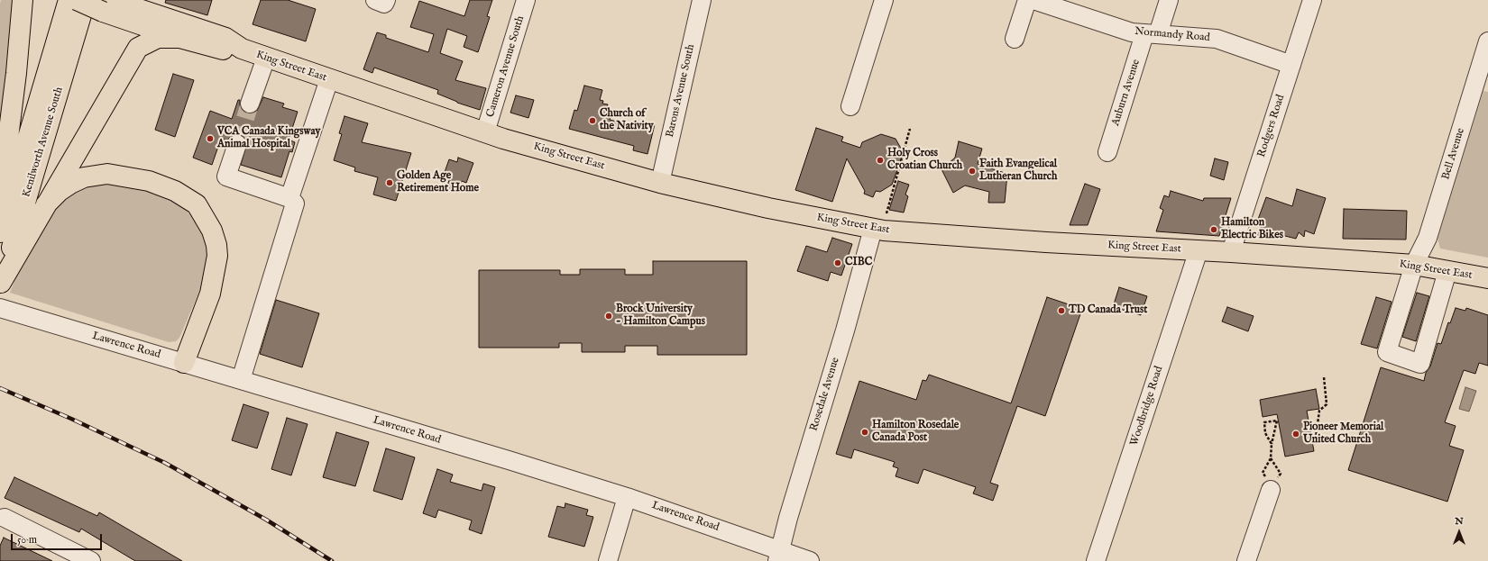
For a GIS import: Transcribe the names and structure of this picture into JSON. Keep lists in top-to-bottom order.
{
  "streets": {
    "main road": ["King Street East", "Kenilworth Avenue South"],
    "street": [
      "Normandy Road",
      "Cameron Avenue South",
      "Barons Avenue South",
      "Auburn Avenue",
      "Rodgers Road",
      "Bell Avenue",
      "Lawrence Road",
      "Rosedale Avenue",
      "Woodbridge Road"
    ]
  },
  "crossings": [
    ["Normandy Road", "Auburn Avenue"],
    ["Normandy Road", "Rodgers Road"],
    ["King Street East", "Cameron Avenue South"],
    ["King Street East", "Barons Avenue South"],
    ["King Street East", "Rodgers Road"],
    ["King Street East", "Bell Avenue"],
    ["King Street East", "Rosedale Avenue"],
    ["King Street East", "Woodbridge Road"],
    ["Lawrence Road", "Rosedale Avenue"]
  ],
  "places": [
    "Church of the Nativity",
    "VCA Canada Kingsway Animal Hospital",
    "Holy Cross Croatian Church",
    "Faith Evangelical Lutheran Church",
    "Golden Age Retirement Home",
    "Hamilton Electric Bikes",
    "CIBC",
    "TD Canada Trust",
    "Brock University - Hamilton Campus",
    "Hamilton Rosedale Canada Post",
    "Pioneer Memorial United Church"
  ],
  "scale_bar": "50 m",
  "north": "top"
}
